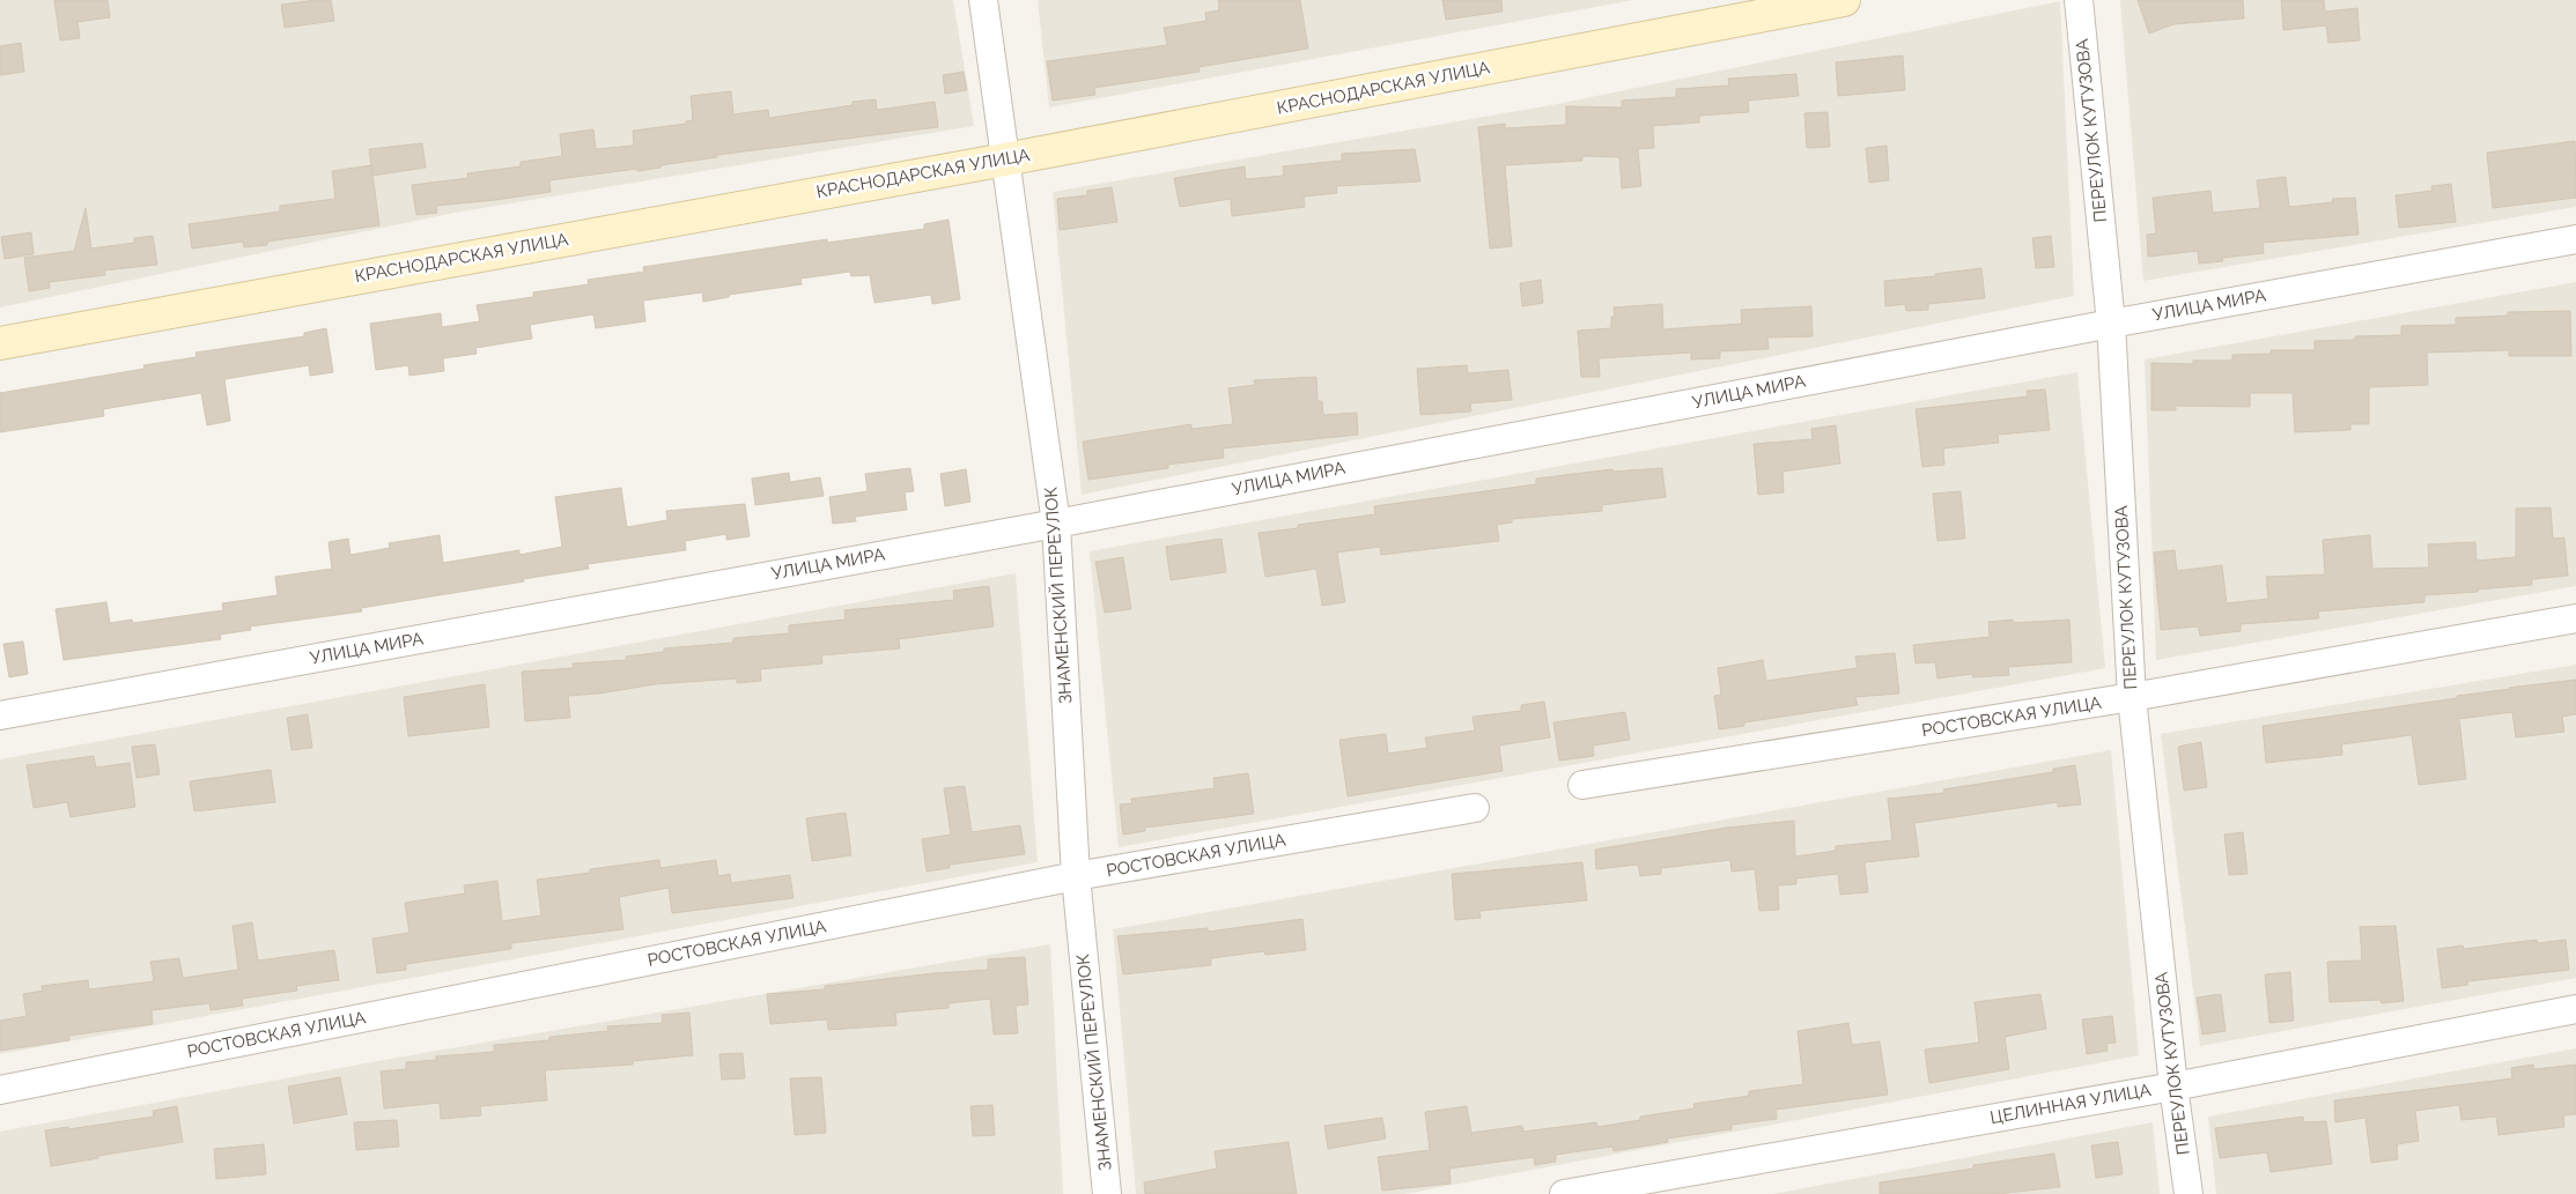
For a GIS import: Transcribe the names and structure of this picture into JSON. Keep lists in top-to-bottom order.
{
  "streets": {
    "street": [
      "КРАСНОДАРСКАЯ УЛИЦА",
      "ПЕРЕУЛОК КУТУЗОВА",
      "УЛИЦА МИРА",
      "ЗНАМЕНСКИЙ ПЕРЕУЛОК",
      "РОСТОВСКАЯ УЛИЦА",
      "ЦЕЛИННАЯ УЛИЦА"
    ]
  },
  "crossings": [
    ["КРАСНОДАРСКАЯ УЛИЦА", "ЗНАМЕНСКИЙ ПЕРЕУЛОК"],
    ["ПЕРЕУЛОК КУТУЗОВА", "УЛИЦА МИРА"],
    ["ПЕРЕУЛОК КУТУЗОВА", "РОСТОВСКАЯ УЛИЦА"],
    ["ПЕРЕУЛОК КУТУЗОВА", "ЦЕЛИННАЯ УЛИЦА"],
    ["УЛИЦА МИРА", "ЗНАМЕНСКИЙ ПЕРЕУЛОК"],
    ["ЗНАМЕНСКИЙ ПЕРЕУЛОК", "РОСТОВСКАЯ УЛИЦА"]
  ]
}
